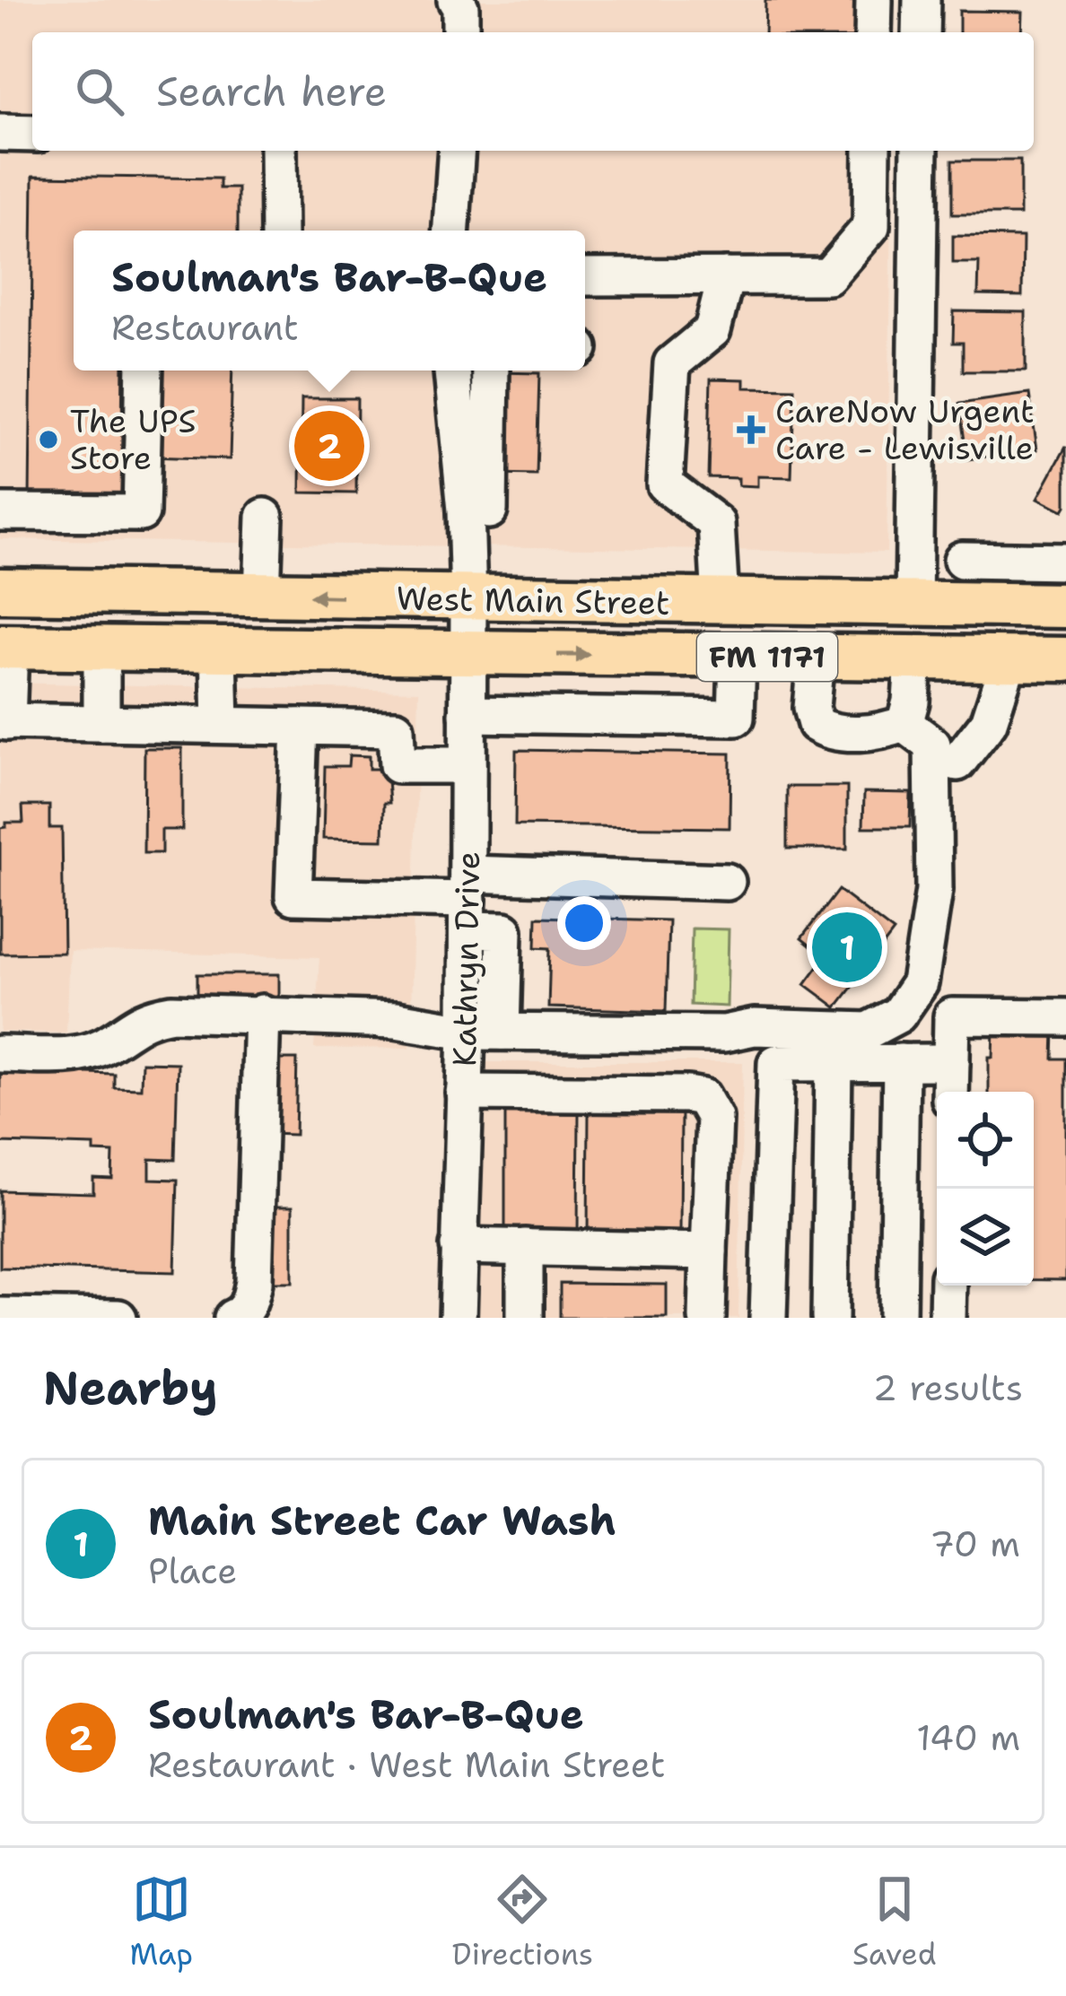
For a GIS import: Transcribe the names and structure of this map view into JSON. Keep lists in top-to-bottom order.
{
  "streets": {
    "main road": ["West Main Street", "FM 1171"],
    "street": ["Kathryn Drive"]
  },
  "crossings": [
    ["West Main Street", "Kathryn Drive"]
  ],
  "places": {
    "health": ["CareNow Urgent Care - Lewisville"],
    "other": ["The UPS Store"]
  },
  "page": {
    "search": "Search here",
    "popup": ["Soulman's Bar-B-Que", "Restaurant"],
    "pins": ["2", "1"],
    "heading": ["Nearby", "2 results"],
    "list": [
      {
        "mark": "1",
        "name": "Main Street Car Wash",
        "note": "Place",
        "value": "70 m"
      },
      {
        "mark": "2",
        "name": "Soulman's Bar-B-Que",
        "note": "Restaurant · West Main Street",
        "value": "140 m"
      }
    ],
    "nav": ["Map", "Directions", "Saved"]
  }
}
